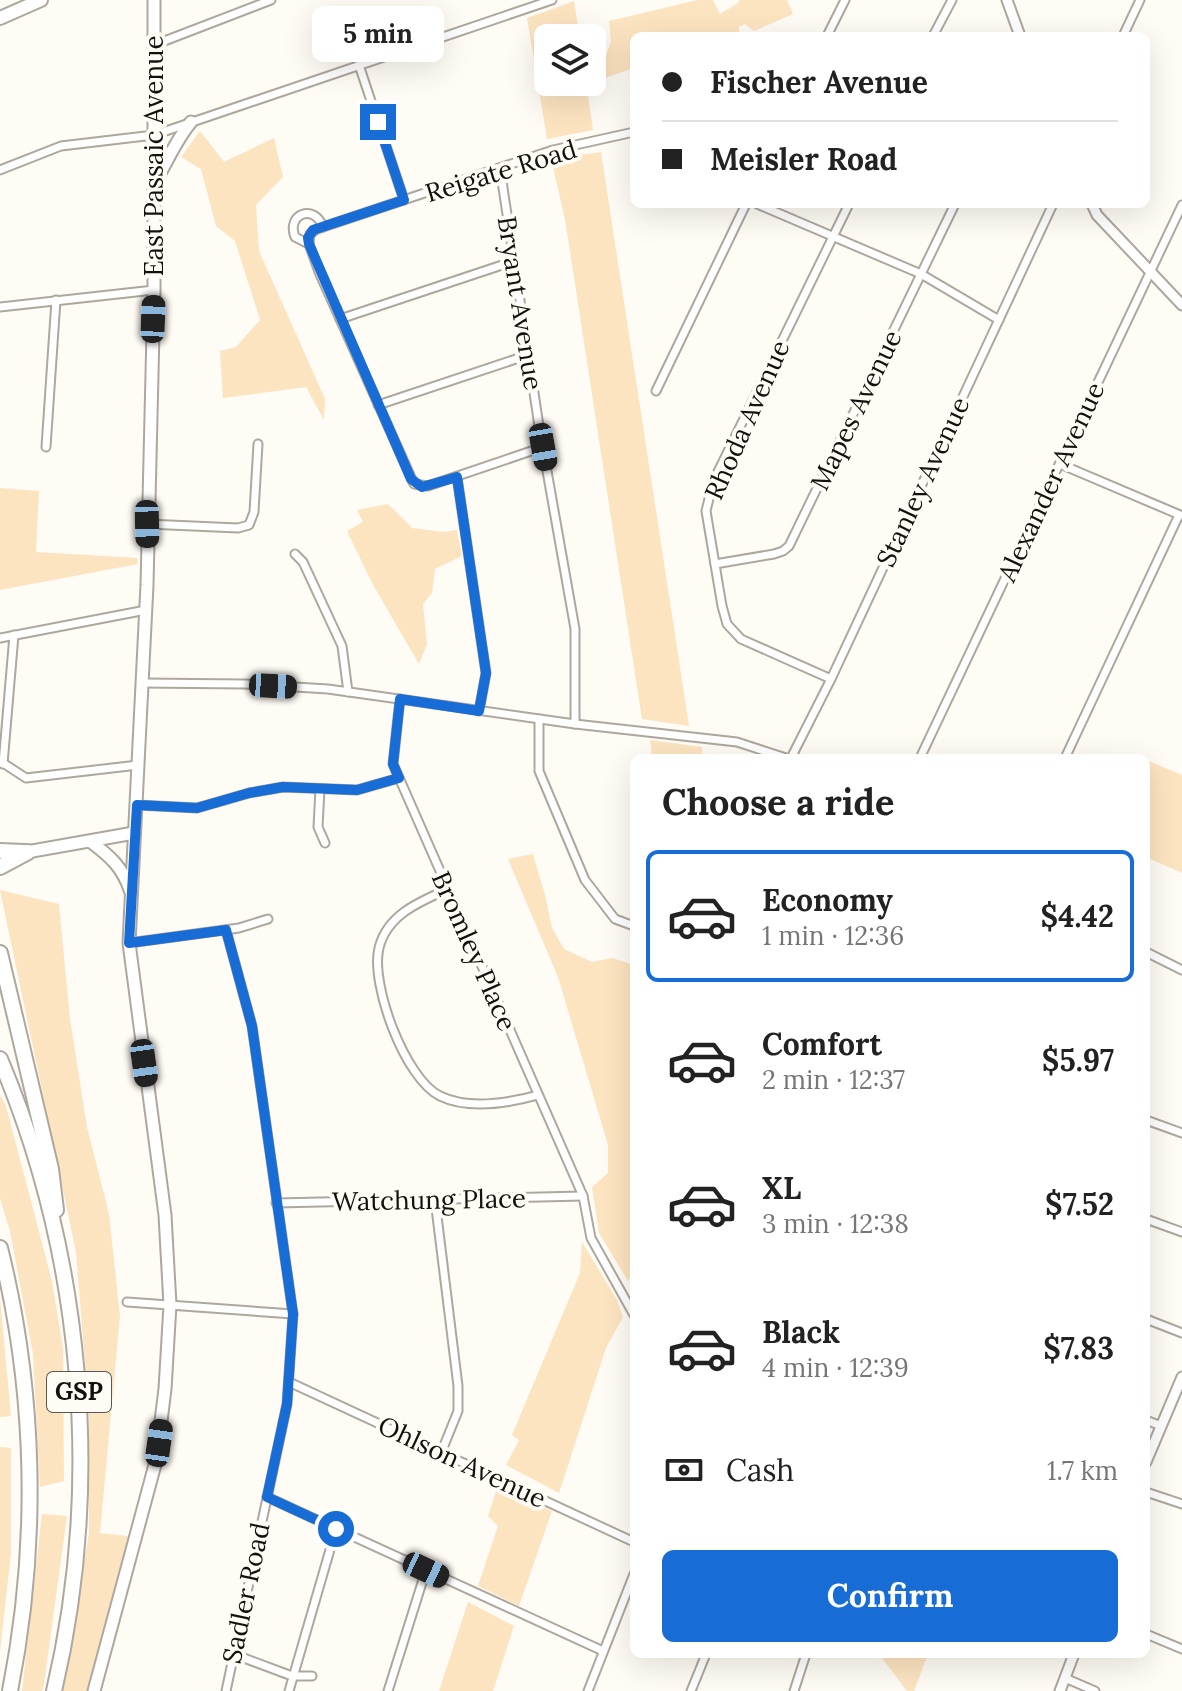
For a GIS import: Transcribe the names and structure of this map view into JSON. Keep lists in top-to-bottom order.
{
  "streets": {
    "highway": ["GSP"],
    "main road": ["East Passaic Avenue"],
    "street": [
      "Reigate Road",
      "Bryant Avenue",
      "Mapes Avenue",
      "Rhoda Avenue",
      "Stanley Avenue",
      "Alexander Avenue",
      "Bromley Place",
      "Watchung Place",
      "Ohlson Avenue",
      "Sadler Road"
    ]
  },
  "crossings": [
    ["Reigate Road", "Bryant Avenue"],
    ["Mapes Avenue", "Rhoda Avenue"],
    ["Rhoda Avenue", "Stanley Avenue"],
    ["Bromley Place", "Watchung Place"],
    ["Watchung Place", "Sadler Road"],
    ["Ohlson Avenue", "Sadler Road"]
  ],
  "page": {
    "bubble": "5 min",
    "banner": ["Fischer Avenue", "Meisler Road"],
    "heading": "Choose a ride",
    "list": [
      {
        "name": "Economy",
        "note": "1 min · 12:36",
        "value": "$4.42"
      },
      {
        "name": "Comfort",
        "note": "2 min · 12:37",
        "value": "$5.97"
      },
      {
        "name": "XL",
        "note": "3 min · 12:38",
        "value": "$7.52"
      },
      {
        "name": "Black",
        "note": "4 min · 12:39",
        "value": "$7.83"
      }
    ],
    "pay": ["Cash", "1.7 km"],
    "buttons": "Confirm"
  }
}
